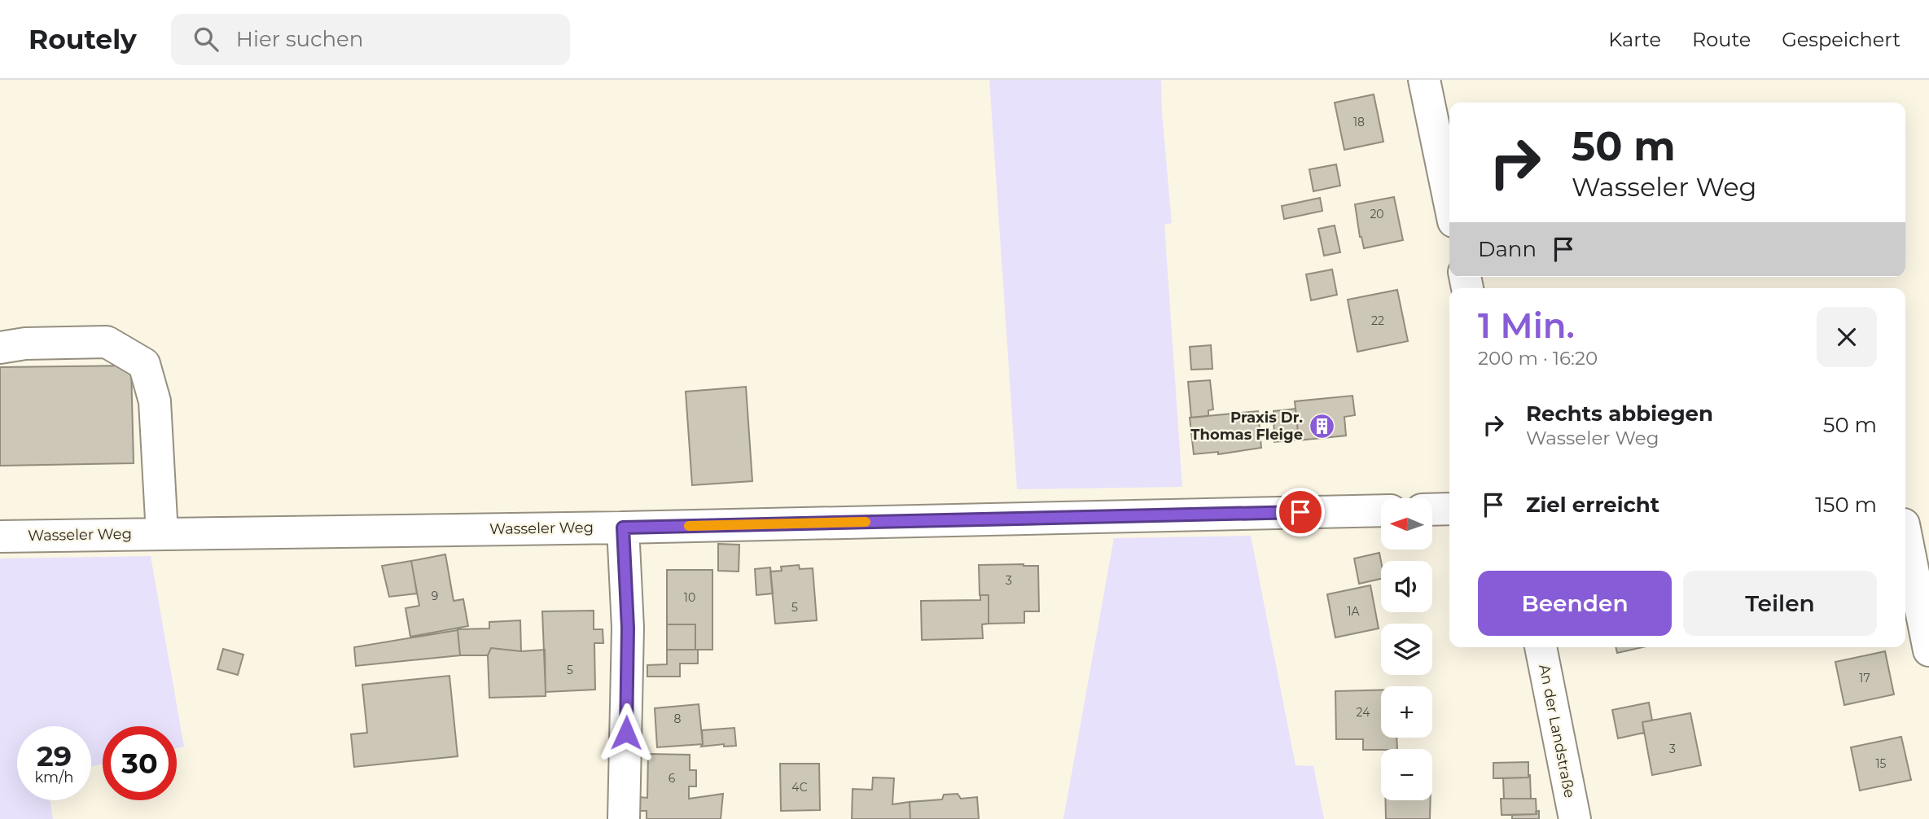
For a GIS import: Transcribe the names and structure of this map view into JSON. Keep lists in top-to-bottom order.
{
  "streets": {
    "street": ["Wasseler Weg", "An der Landstraße"]
  },
  "places": {
    "building": ["Praxis Dr. Thomas Fleige"]
  },
  "house_numbers": [
    "18",
    "20",
    "22",
    "3",
    "9",
    "10",
    "5",
    "1A",
    "5",
    "17",
    "24",
    "8",
    "3",
    "15",
    "6",
    "4C"
  ],
  "north": "left",
  "page": {
    "header": "Routely",
    "search": "Hier suchen",
    "nav": ["Karte", "Route", "Gespeichert"],
    "turn": ["50 m", "Wasseler Weg"],
    "then": "Dann",
    "heading": ["1 Min.", "200 m · 16:20"],
    "list": [
      {
        "name": "Rechts abbiegen",
        "note": "Wasseler Weg",
        "value": "50 m"
      },
      {
        "name": "Ziel erreicht",
        "value": "150 m"
      }
    ],
    "map_buttons": ["+", "−"],
    "buttons": ["Beenden", "Teilen"],
    "speed": "29 km/h",
    "limit": "30"
  }
}
